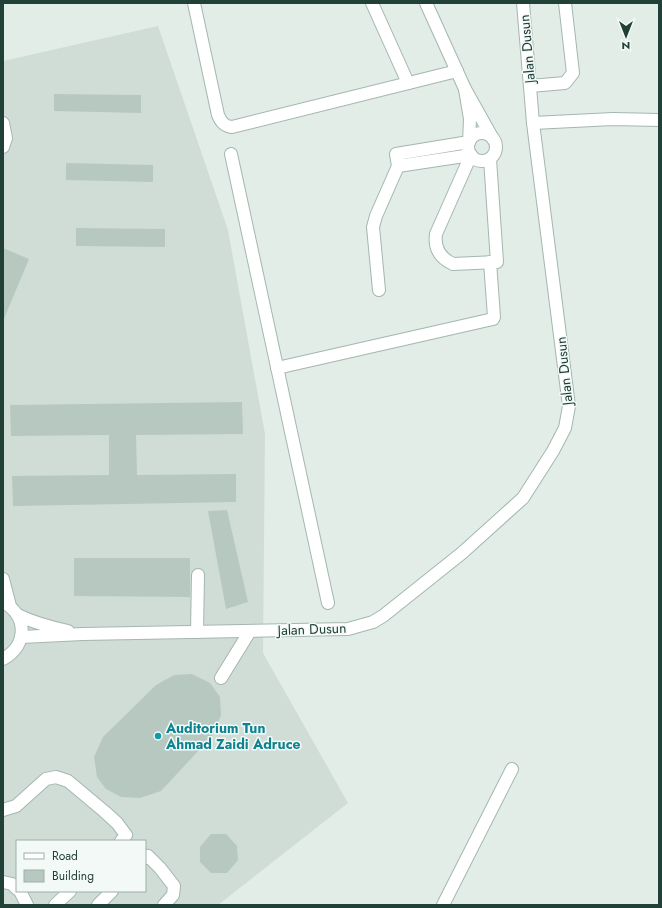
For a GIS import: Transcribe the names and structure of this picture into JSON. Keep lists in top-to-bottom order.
{
  "streets": {
    "street": ["Jalan Dusun"]
  },
  "places": ["Auditorium Tun Ahmad Zaidi Adruce"],
  "legend": ["Road", "Building"],
  "north": "bottom"
}
